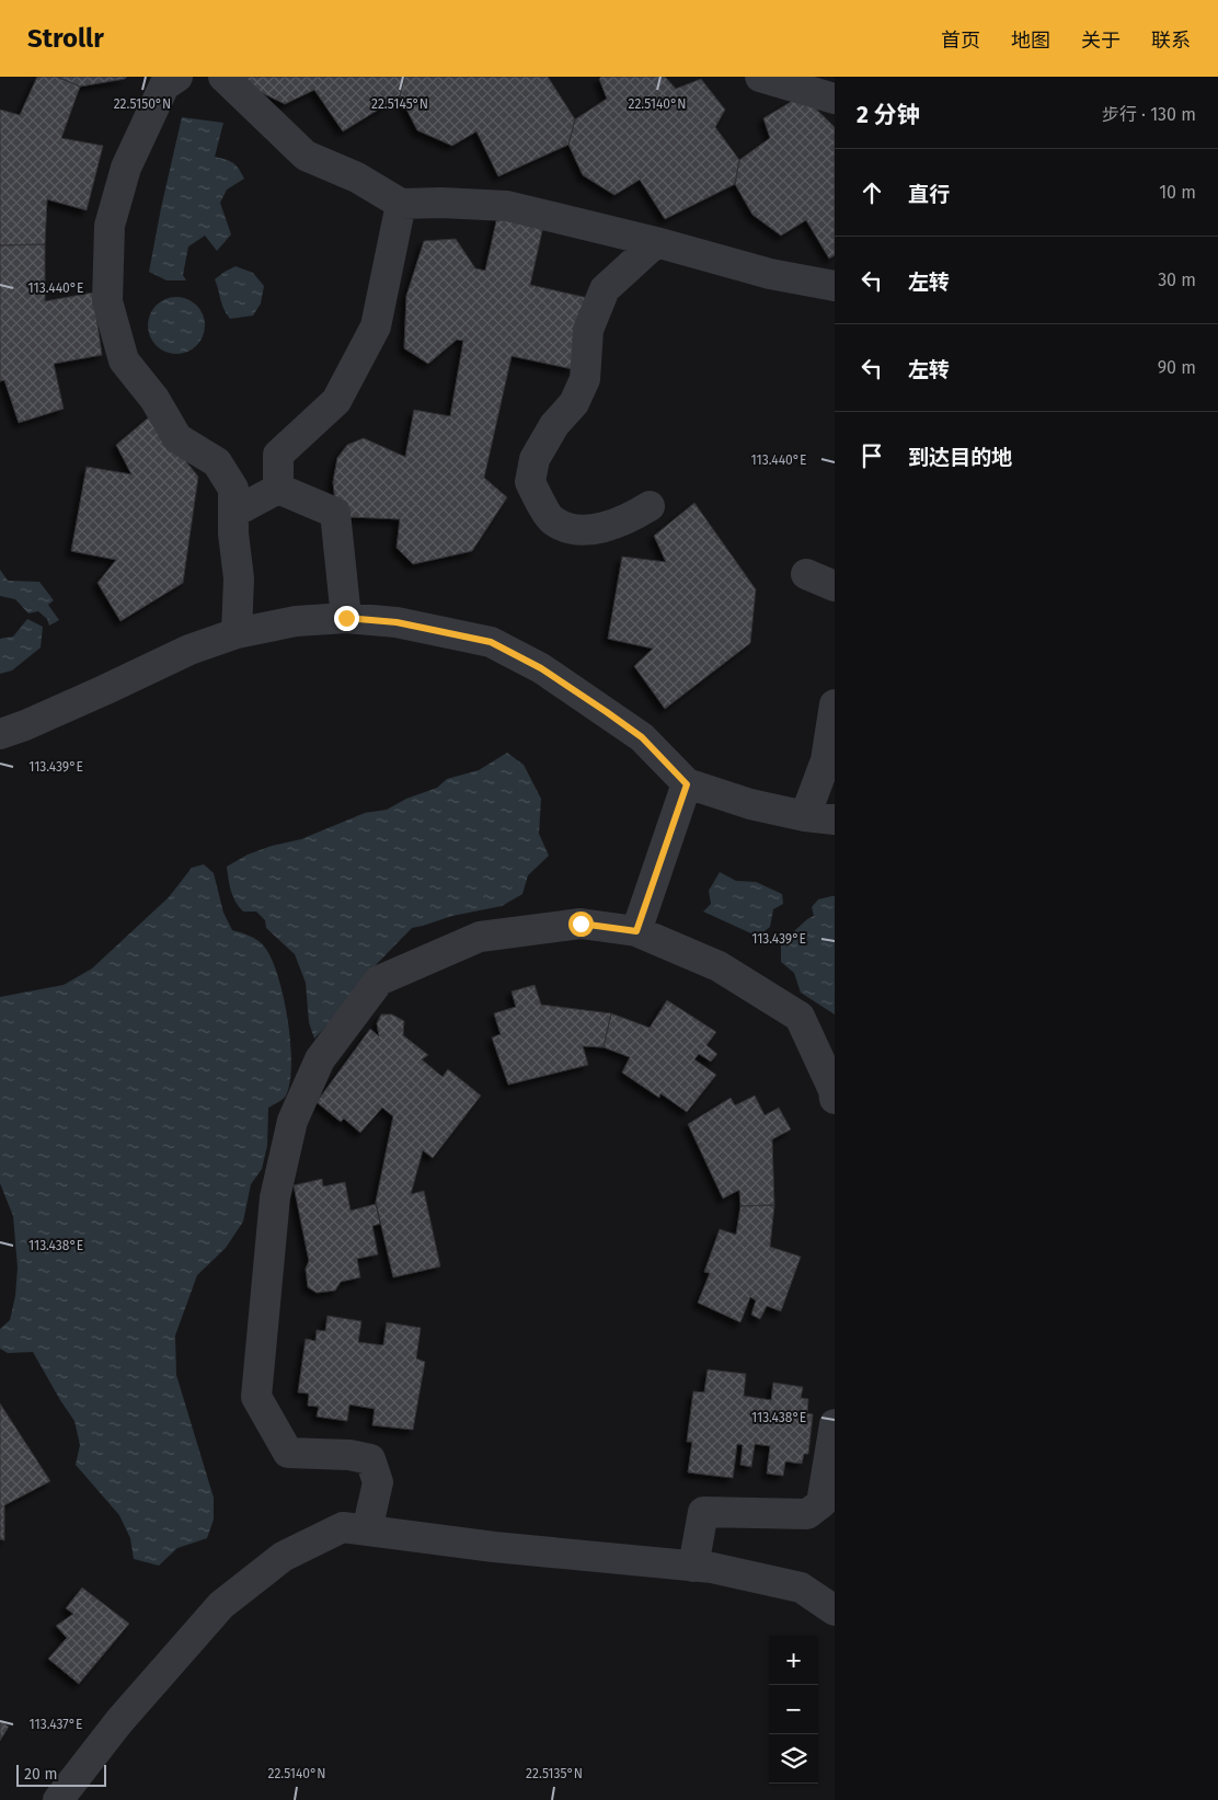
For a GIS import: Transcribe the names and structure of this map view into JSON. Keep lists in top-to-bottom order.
{
  "scale_bar": "20 m",
  "page": {
    "header": "Strollr",
    "nav": [
      "首页",
      "地图",
      "关于",
      "联系"
    ],
    "heading": ["2 分钟", "步行 · 130 m"],
    "list": [
      ["直行", "10 m"],
      ["左转", "30 m"],
      ["左转", "90 m"],
      "到达目的地"
    ],
    "map_buttons": ["+", "−"],
    "scale": "20 m"
  },
  "coordinates": [
    "22.5150°N",
    "22.5145°N",
    "22.5140°N",
    "113.440°E",
    "113.439°E",
    "113.438°E",
    "113.437°E",
    "22.5135°N"
  ]
}
